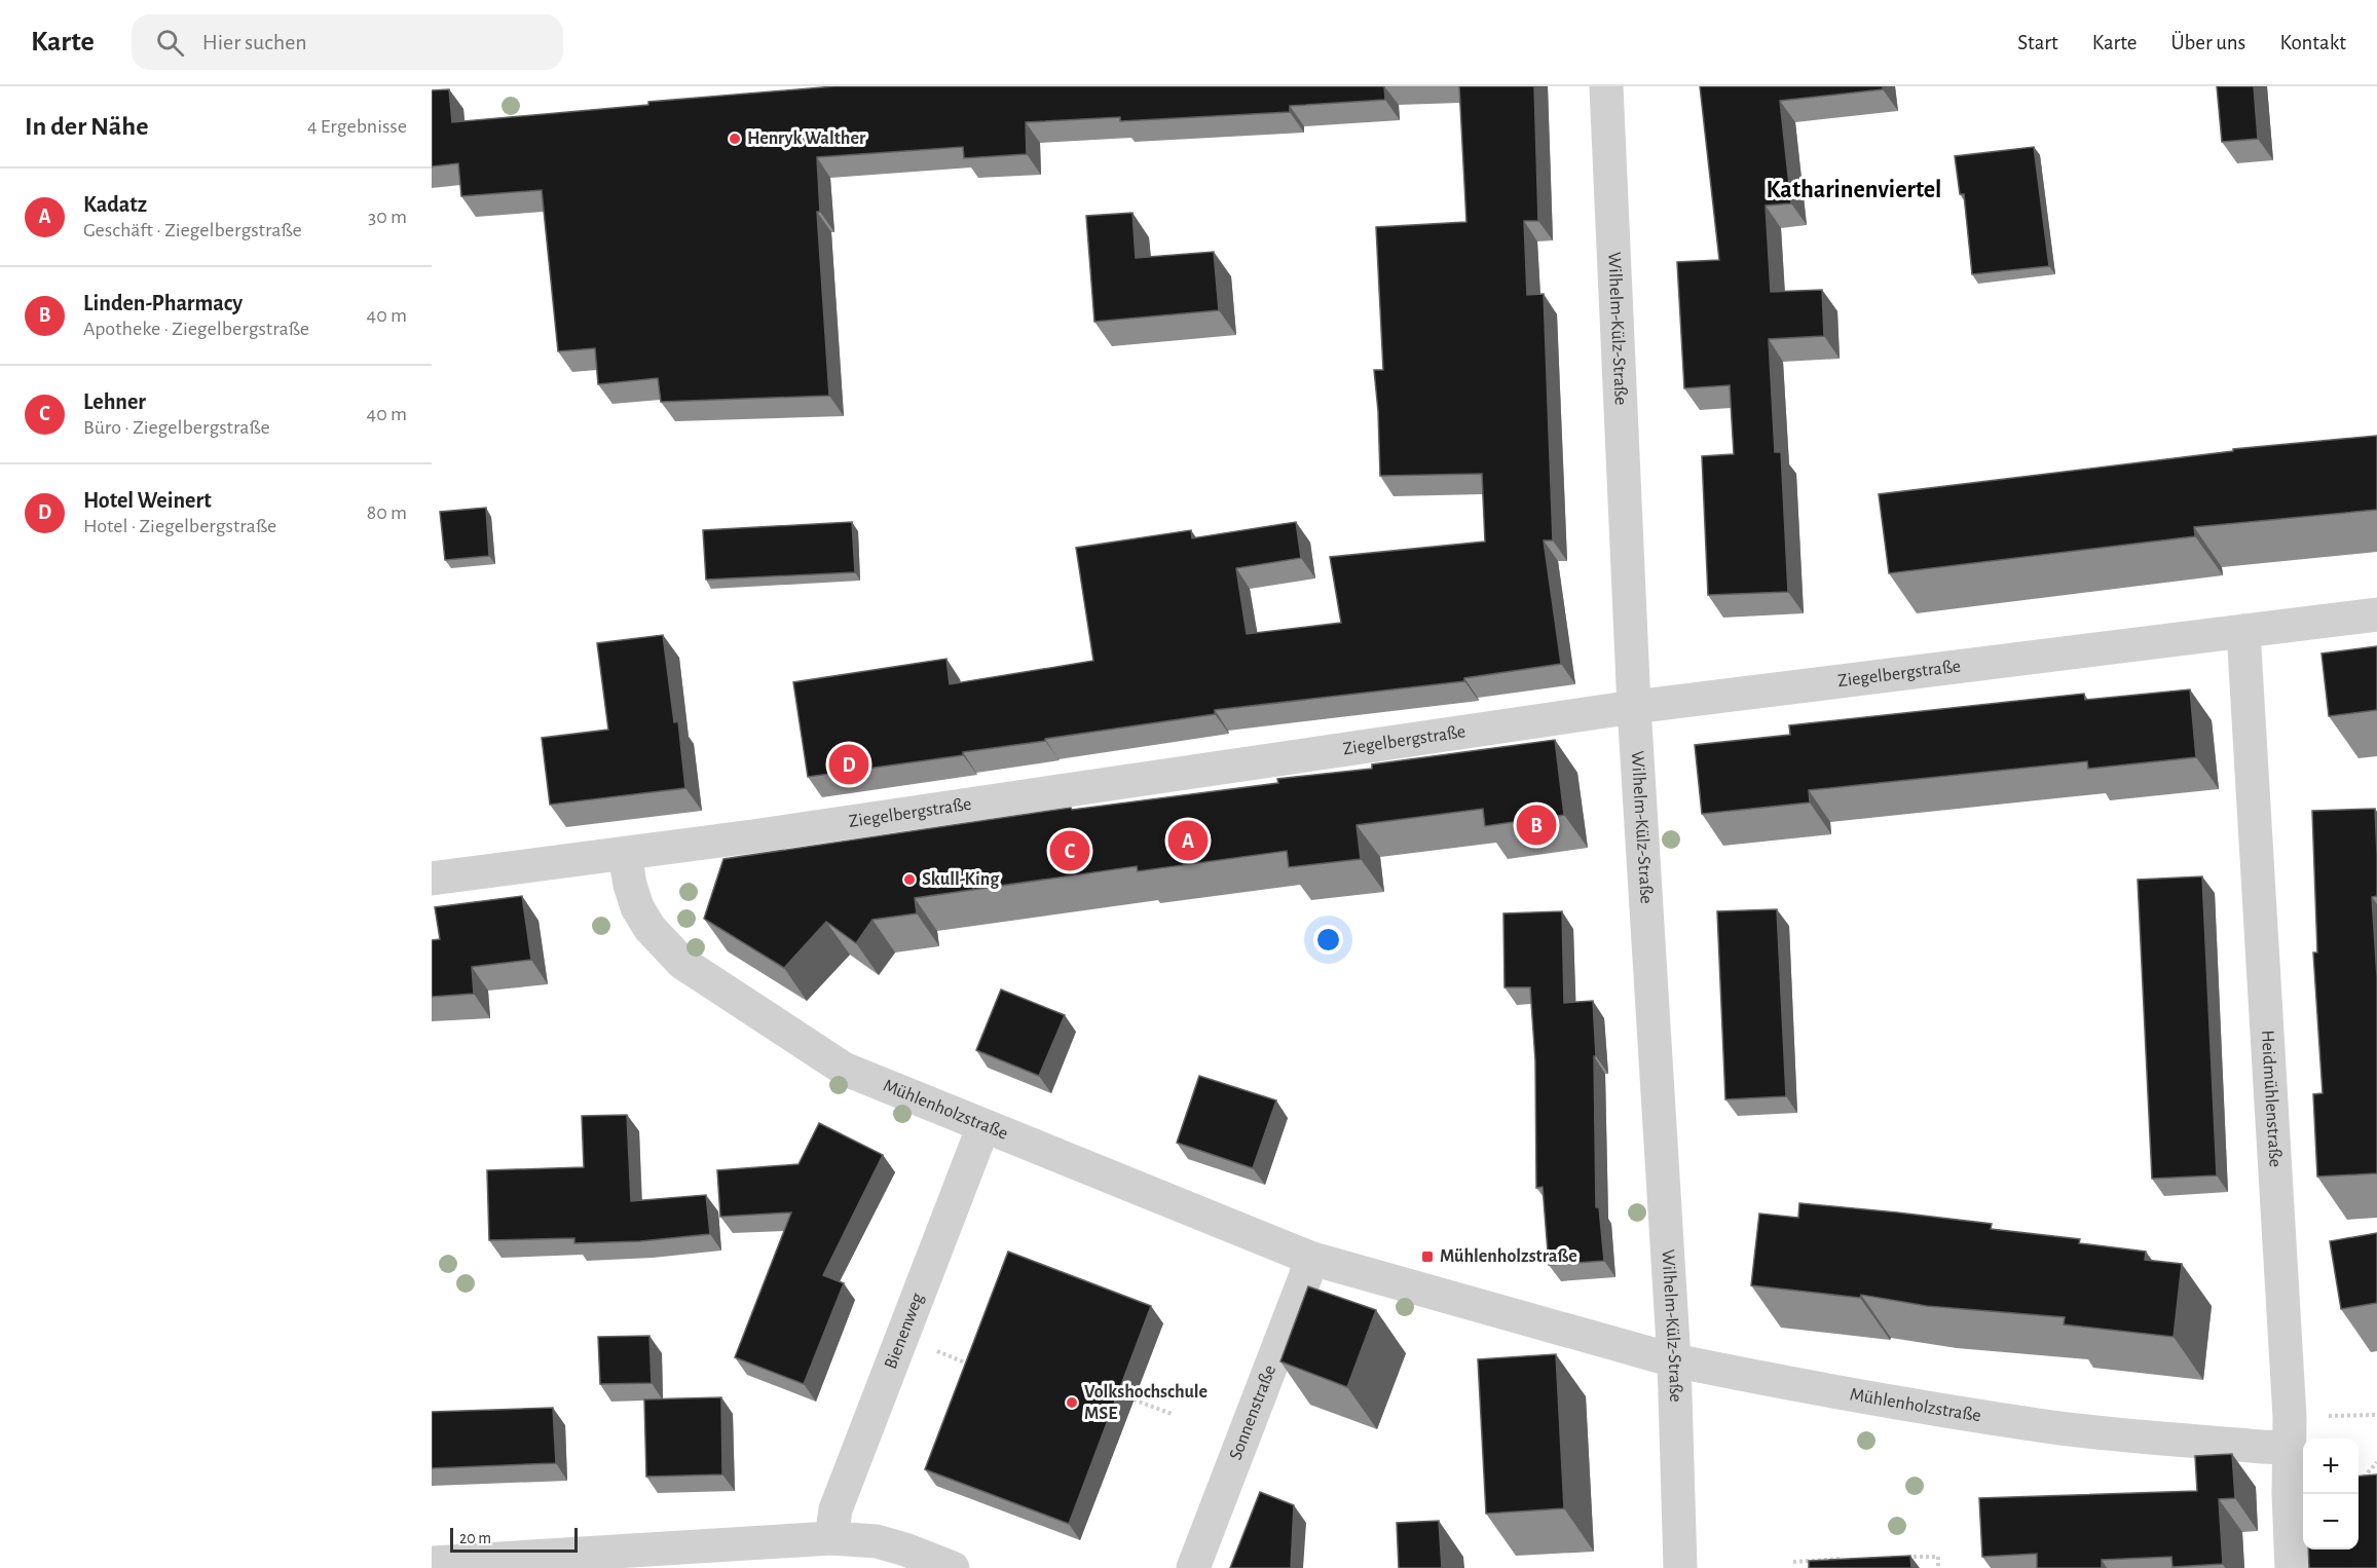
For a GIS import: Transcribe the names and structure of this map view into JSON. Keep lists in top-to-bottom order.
{
  "streets": {
    "street": [
      "Wilhelm-Külz-Straße",
      "Ziegelbergstraße",
      "Heidmühlenstraße",
      "Mühlenholzstraße",
      "Bienenweg",
      "Sonnenstraße"
    ]
  },
  "crossings": [
    ["Wilhelm-Külz-Straße", "Ziegelbergstraße"],
    ["Wilhelm-Külz-Straße", "Mühlenholzstraße"],
    ["Ziegelbergstraße", "Heidmühlenstraße"],
    ["Ziegelbergstraße", "Mühlenholzstraße"],
    ["Heidmühlenstraße", "Mühlenholzstraße"],
    ["Mühlenholzstraße", "Bienenweg"],
    ["Mühlenholzstraße", "Sonnenstraße"]
  ],
  "districts": ["Katharinenviertel"],
  "places": {
    "other": ["Henryk Walther", "Skull-King", "Volkshochschule MSE"],
    "transit": ["Mühlenholzstraße"]
  },
  "scale_bar": "20 m",
  "page": {
    "header": "Karte",
    "search": "Hier suchen",
    "nav": [
      "Start",
      "Karte",
      "Über uns",
      "Kontakt"
    ],
    "heading": ["In der Nähe", "4 Ergebnisse"],
    "list": [
      {
        "mark": "A",
        "name": "Kadatz",
        "note": "Geschäft · Ziegelbergstraße",
        "value": "30 m"
      },
      {
        "mark": "B",
        "name": "Linden-Pharmacy",
        "note": "Apotheke · Ziegelbergstraße",
        "value": "40 m"
      },
      {
        "mark": "C",
        "name": "Lehner",
        "note": "Büro · Ziegelbergstraße",
        "value": "40 m"
      },
      {
        "mark": "D",
        "name": "Hotel Weinert",
        "note": "Hotel · Ziegelbergstraße",
        "value": "80 m"
      }
    ],
    "pins": [
      "D",
      "B",
      "A",
      "C"
    ],
    "map_buttons": ["+", "−"],
    "scale": "20 m"
  }
}
